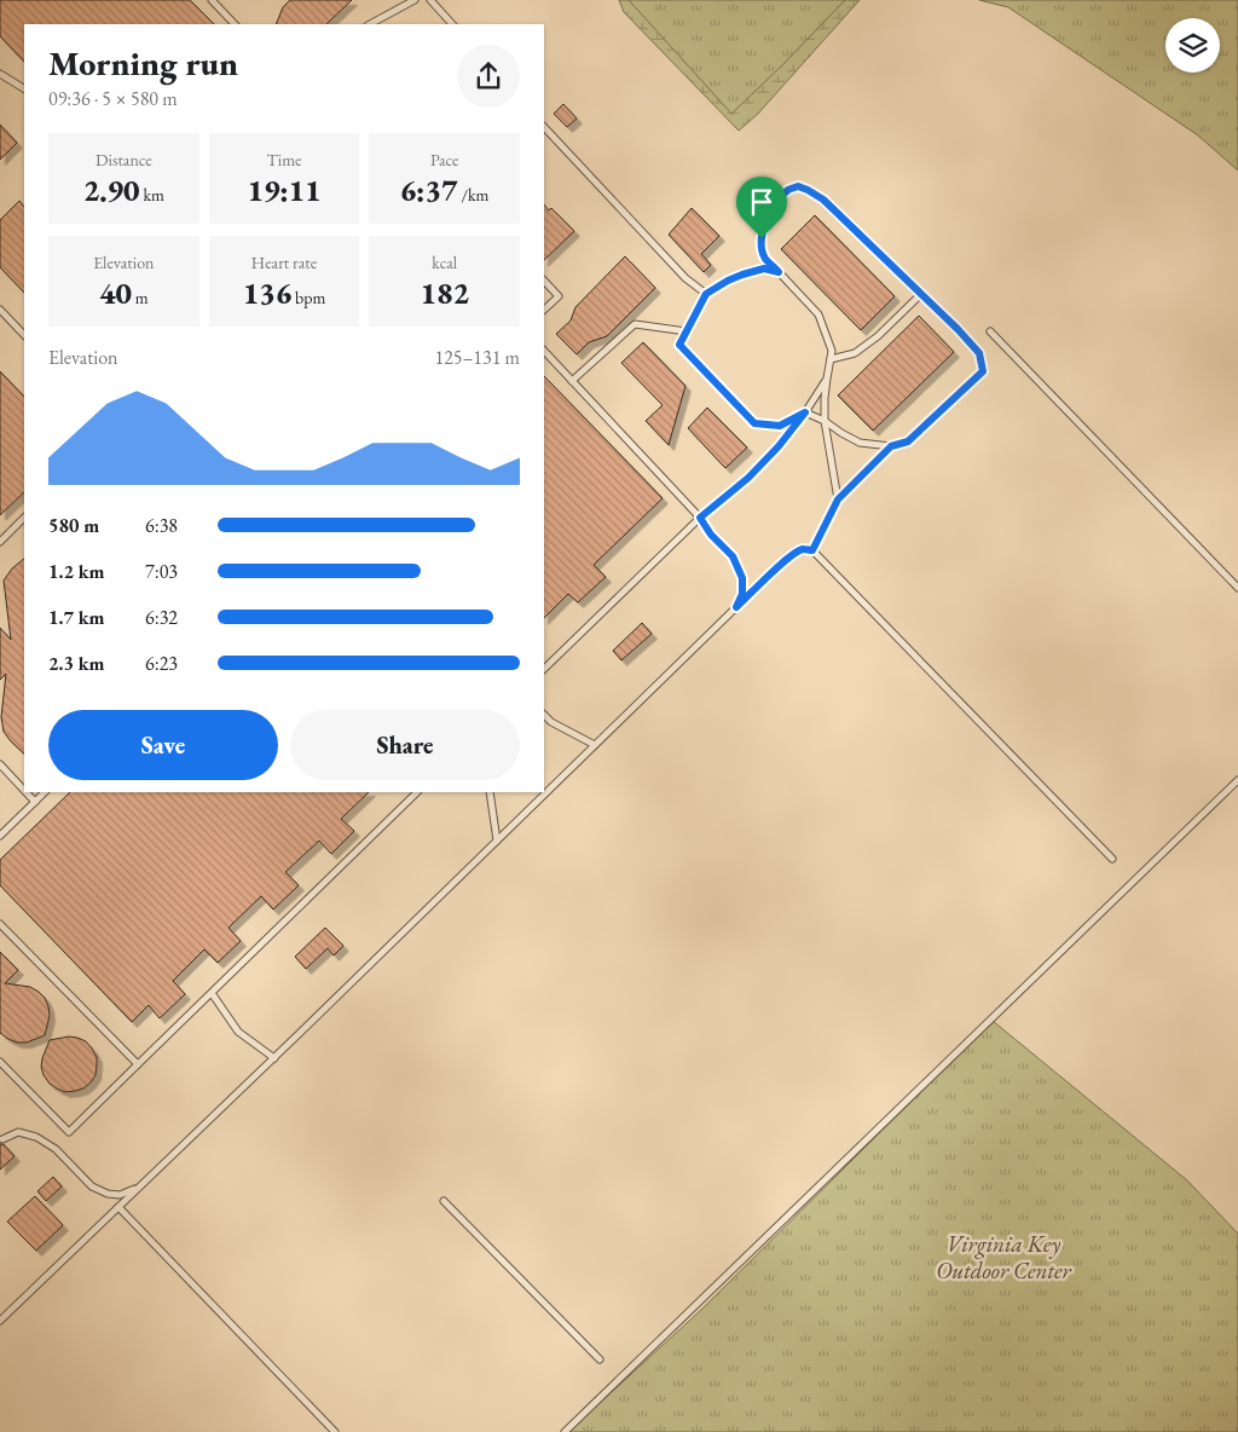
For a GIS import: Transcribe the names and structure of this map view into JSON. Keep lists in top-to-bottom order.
{
  "parks": ["Virginia Key Outdoor Center"],
  "page": {
    "heading": ["Morning run", "09:36 · 5 × 580 m"],
    "stats": [
      ["Distance", "2.90 km"],
      ["Time", "19:11"],
      ["Pace", "6:37 /km"],
      ["Elevation", "40 m"],
      ["Heart rate", "136 bpm"],
      ["kcal", "182"]
    ],
    "chart": ["Elevation", "125–131 m"],
    "list": [
      {
        "name": "580 m",
        "note": "6:38"
      },
      {
        "name": "1.2 km",
        "note": "7:03"
      },
      {
        "name": "1.7 km",
        "note": "6:32"
      },
      {
        "name": "2.3 km",
        "note": "6:23"
      }
    ],
    "buttons": ["Save", "Share"]
  }
}
